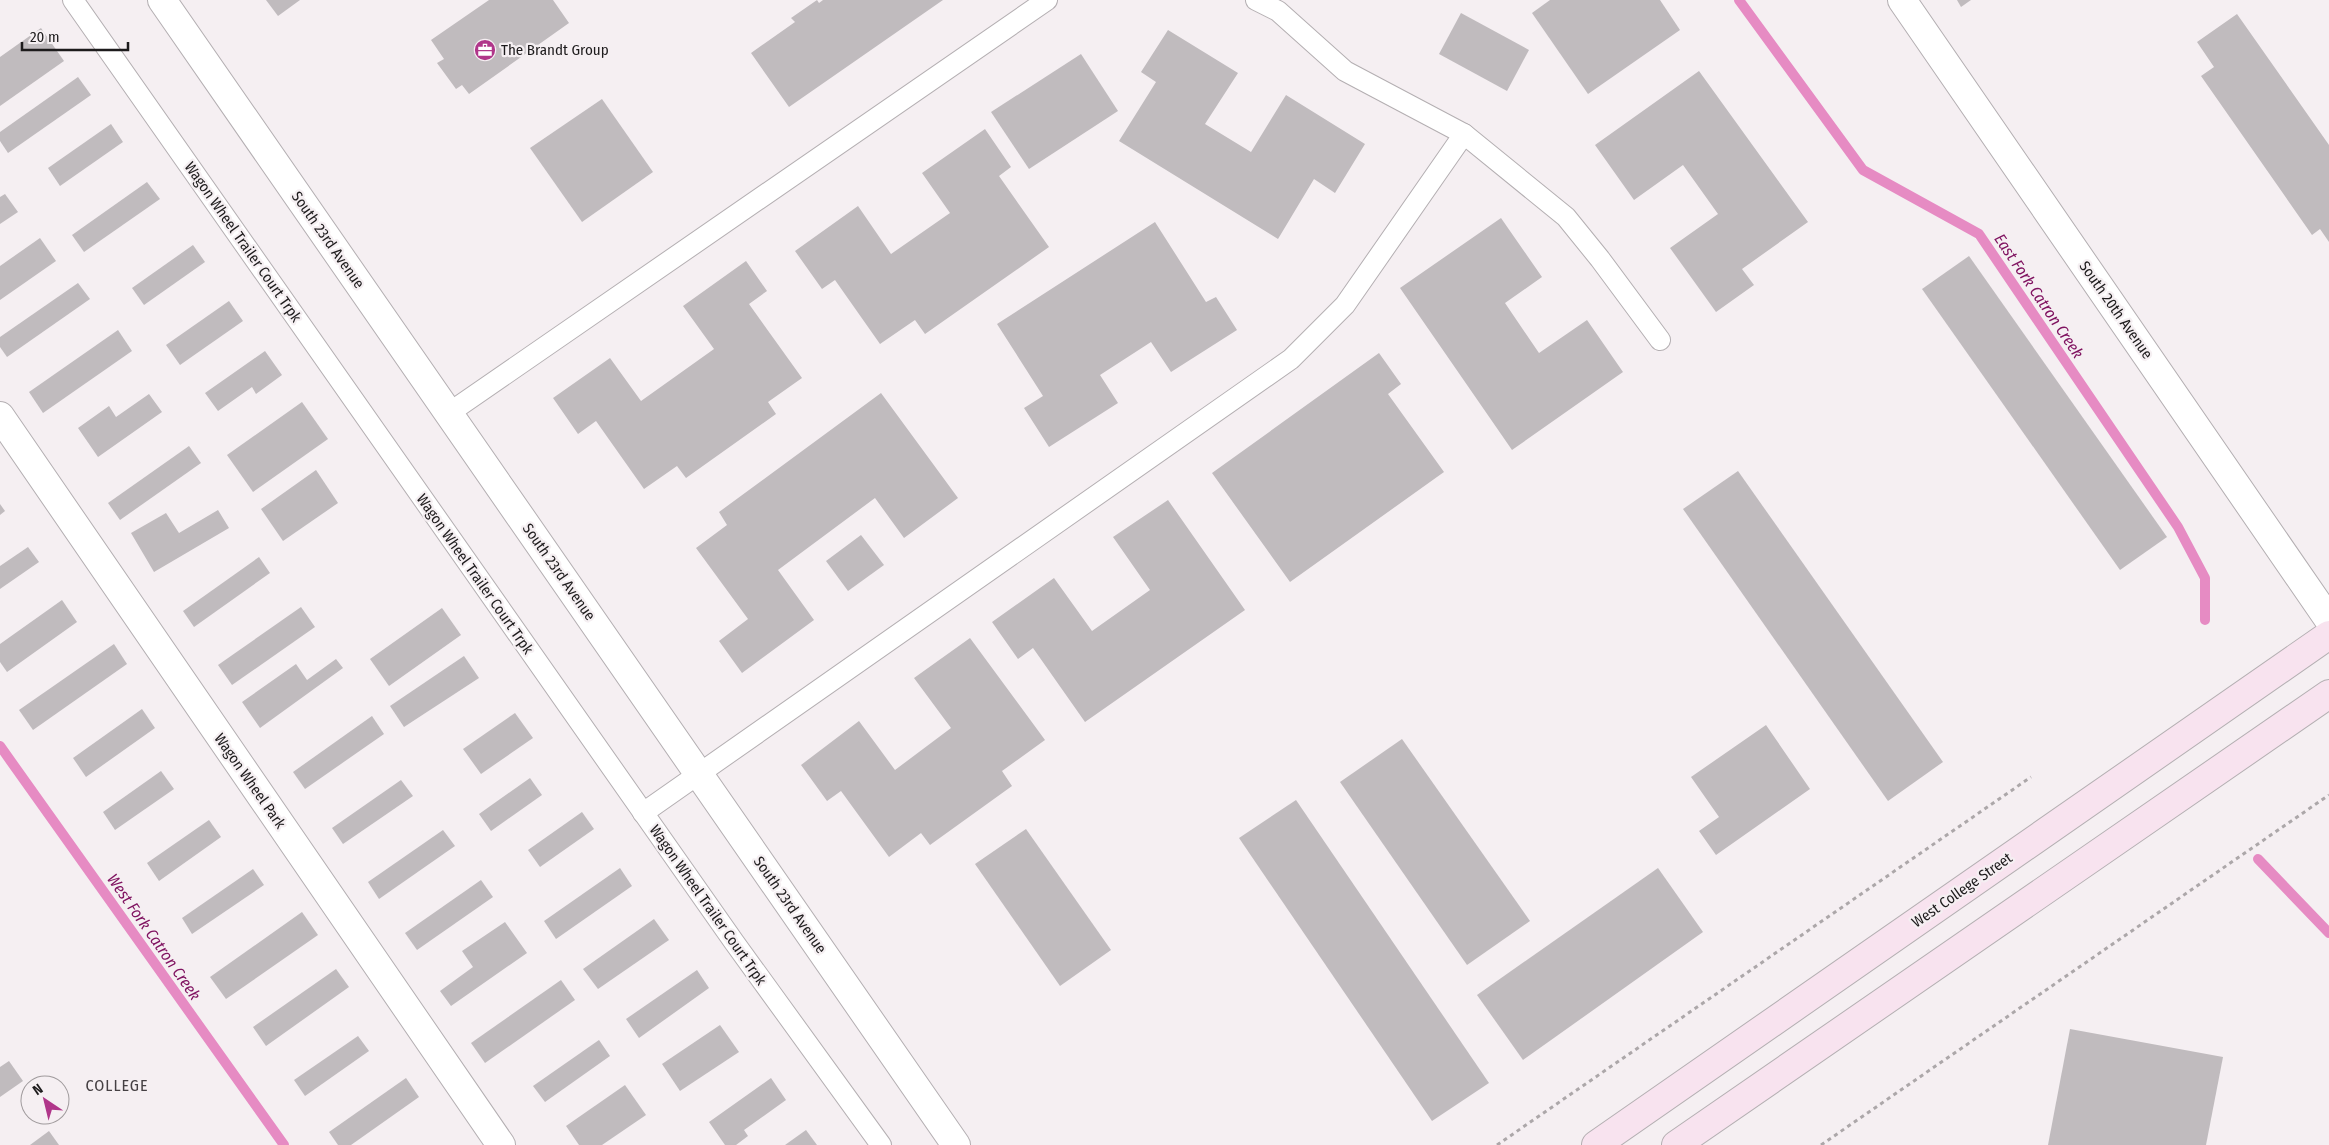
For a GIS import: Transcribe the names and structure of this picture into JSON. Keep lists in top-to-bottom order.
{
  "streets": {
    "main road": ["West College Street"],
    "street": ["South 23rd Avenue", "South 20th Avenue", "Wagon Wheel Park"],
    "lane": ["Wagon Wheel Trailer Court Trpk"]
  },
  "districts": ["COLLEGE"],
  "water": ["East Fork Catron Creek", "West Fork Catron Creek"],
  "places": {
    "office": ["The Brandt Group"]
  },
  "scale_bar": "20 m",
  "north": "top left"
}
